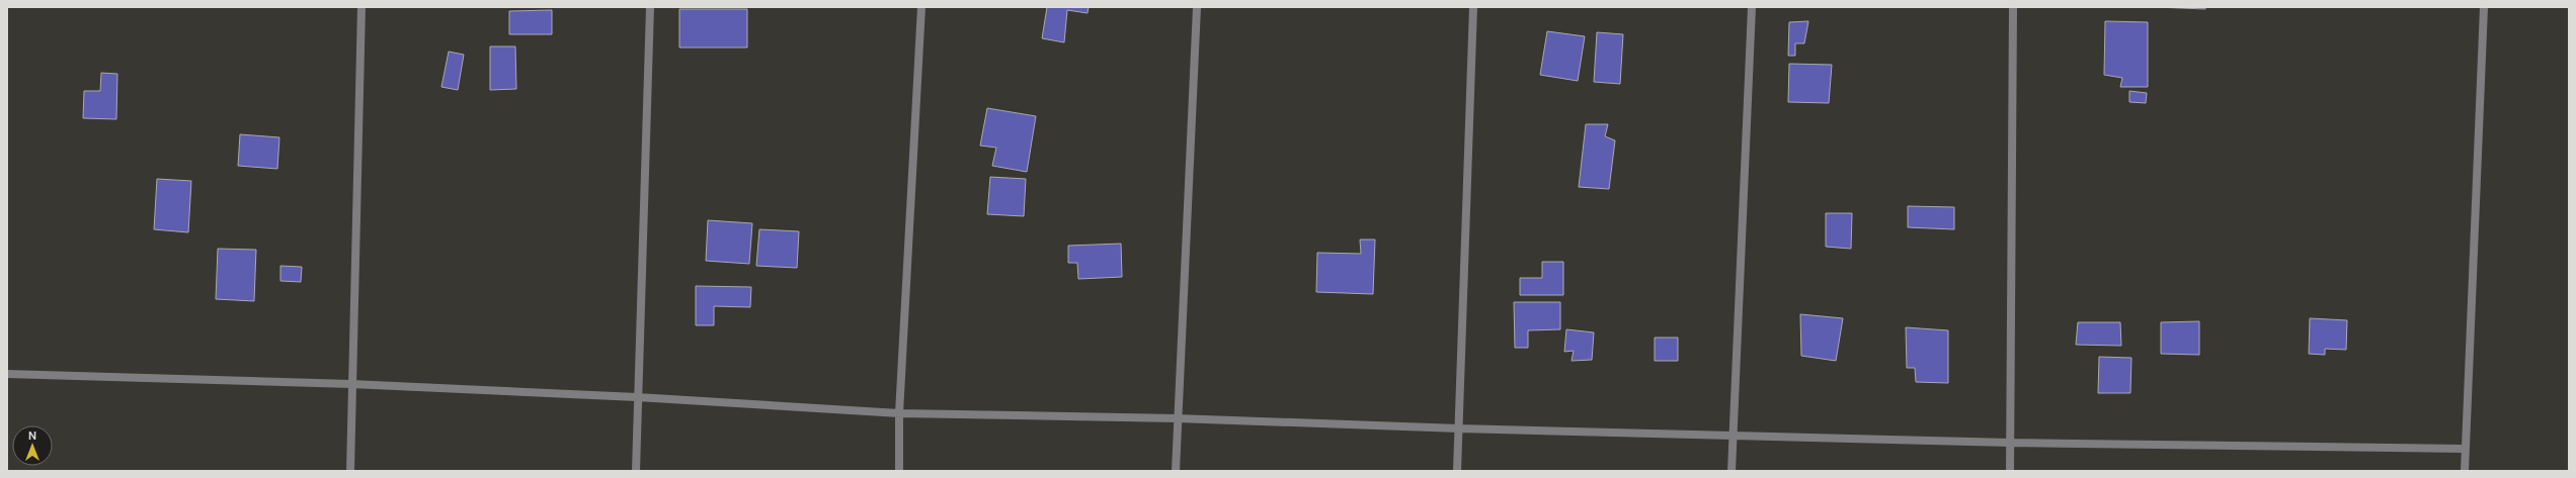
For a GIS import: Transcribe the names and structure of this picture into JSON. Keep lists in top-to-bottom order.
{
  "north": "top"
}
